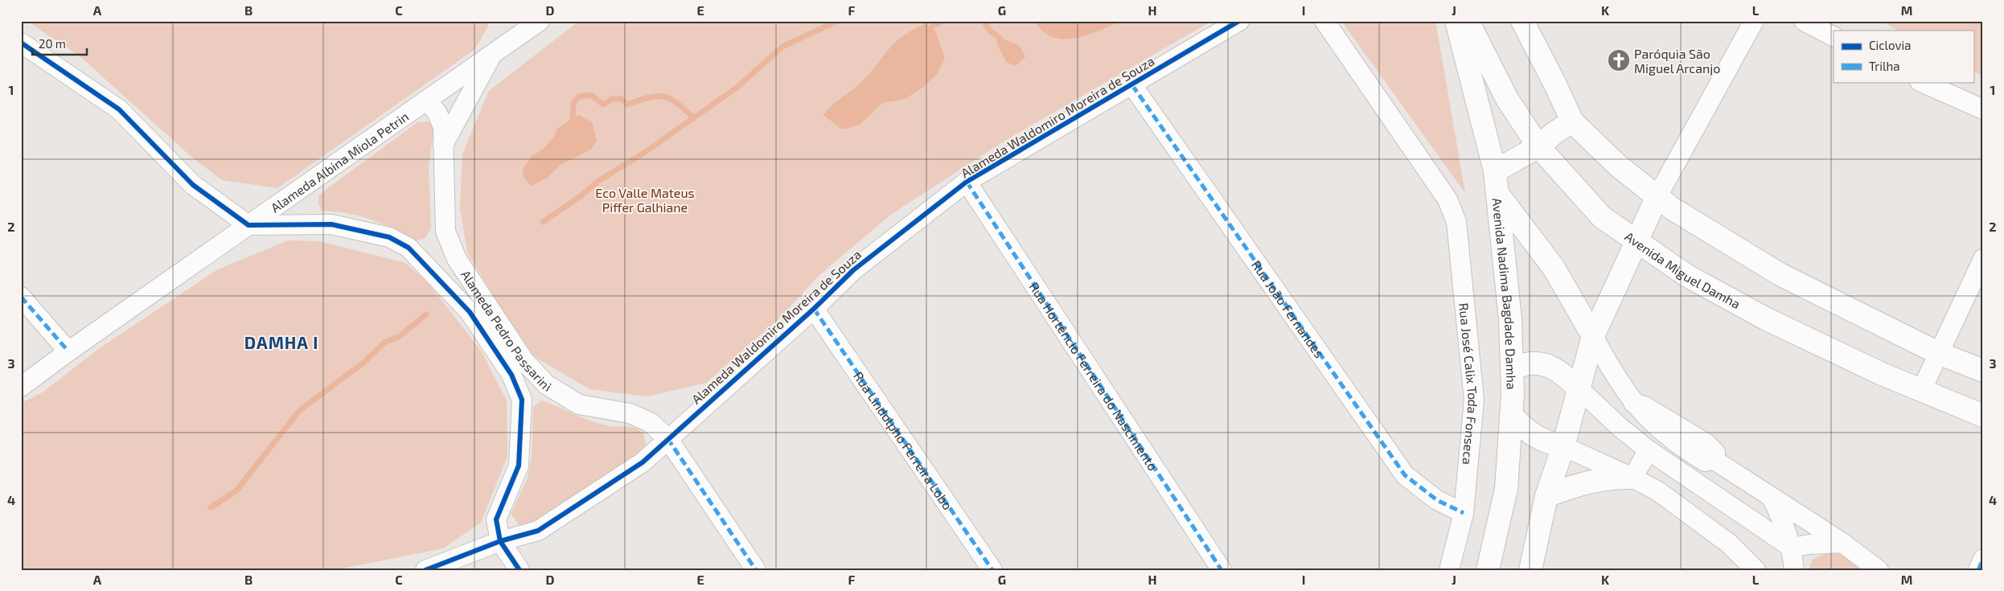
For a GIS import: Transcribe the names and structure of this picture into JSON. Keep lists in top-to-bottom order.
{
  "streets": {
    "street": [
      "Alameda Waldomiro Moreira de Souza",
      "Alameda Albina Miola Petrin",
      "Avenida Miguel Damha",
      "Avenida Nadima Bagdade Damha",
      "Rua João Fernandes",
      "Alameda Pedro Passarini",
      "Rua Hortêncio Ferreira do Nascimento",
      "Rua José Calix Toda Fonseca",
      "Rua Lindolpho Ferreira Lobo"
    ]
  },
  "crossings": [
    ["Alameda Waldomiro Moreira de Souza", "Rua João Fernandes"],
    ["Alameda Waldomiro Moreira de Souza", "Alameda Pedro Passarini"],
    ["Alameda Waldomiro Moreira de Souza", "Rua Hortêncio Ferreira do Nascimento"],
    ["Alameda Waldomiro Moreira de Souza", "Rua Lindolpho Ferreira Lobo"],
    ["Alameda Albina Miola Petrin", "Alameda Pedro Passarini"],
    ["Rua João Fernandes", "Rua José Calix Toda Fonseca"]
  ],
  "districts": ["DAMHA I"],
  "parks": ["Eco Valle Mateus Piffer Galhiane"],
  "places": {
    "church": ["Paróquia São Miguel Arcanjo"]
  },
  "legend": ["Ciclovia", "Trilha"],
  "scale_bar": "20 m",
  "grid": {
    "columns": [
      "A",
      "B",
      "C",
      "D",
      "E",
      "F",
      "G",
      "H",
      "I",
      "J",
      "K",
      "L",
      "M"
    ],
    "rows": [
      "1",
      "2",
      "3",
      "4"
    ]
  }
}
